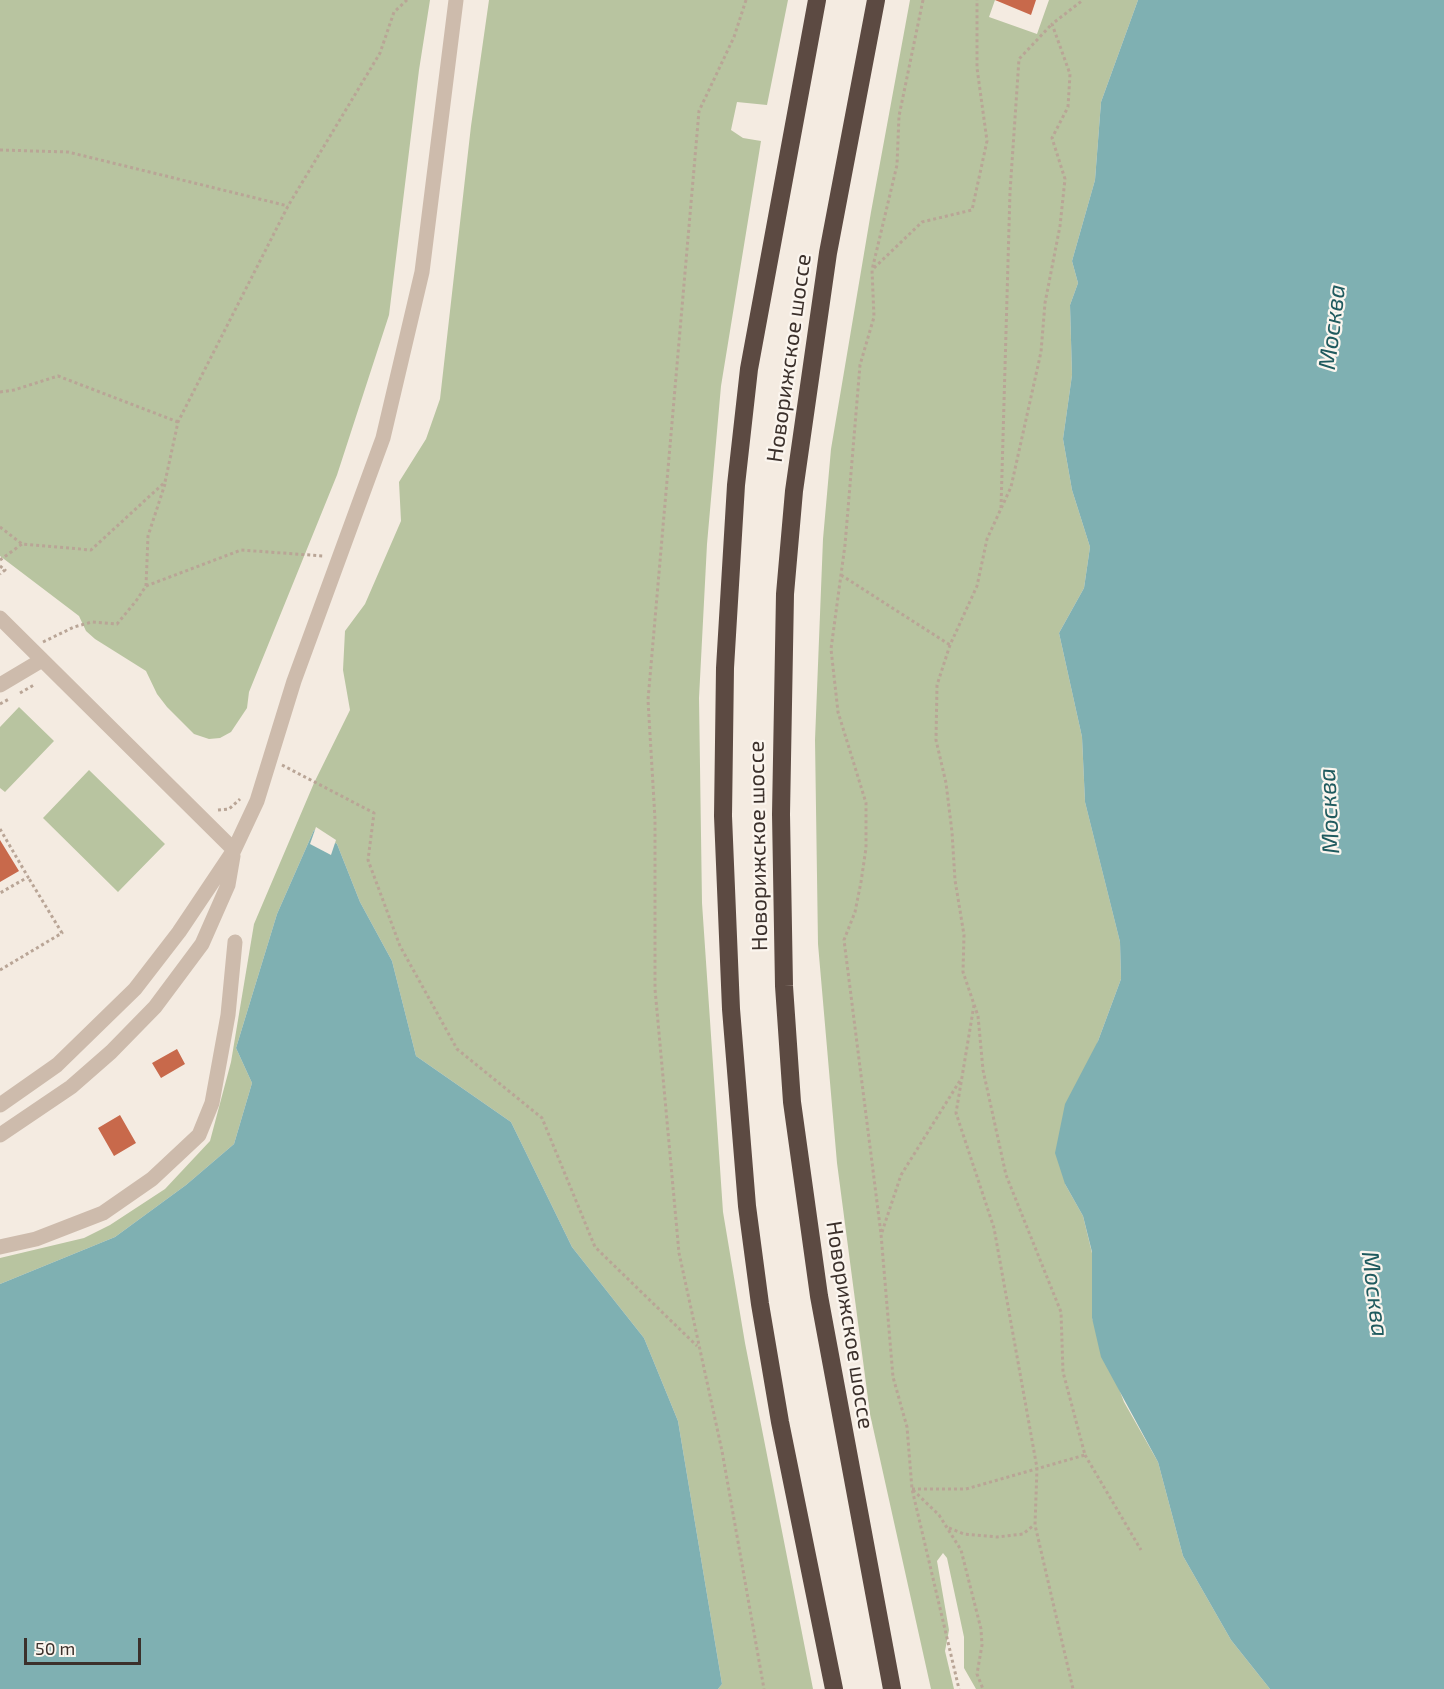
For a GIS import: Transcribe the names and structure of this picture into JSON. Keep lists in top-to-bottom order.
{
  "streets": {
    "highway": ["Новорижское шоссе"]
  },
  "water": ["Москва"],
  "scale_bar": "50 m"
}
